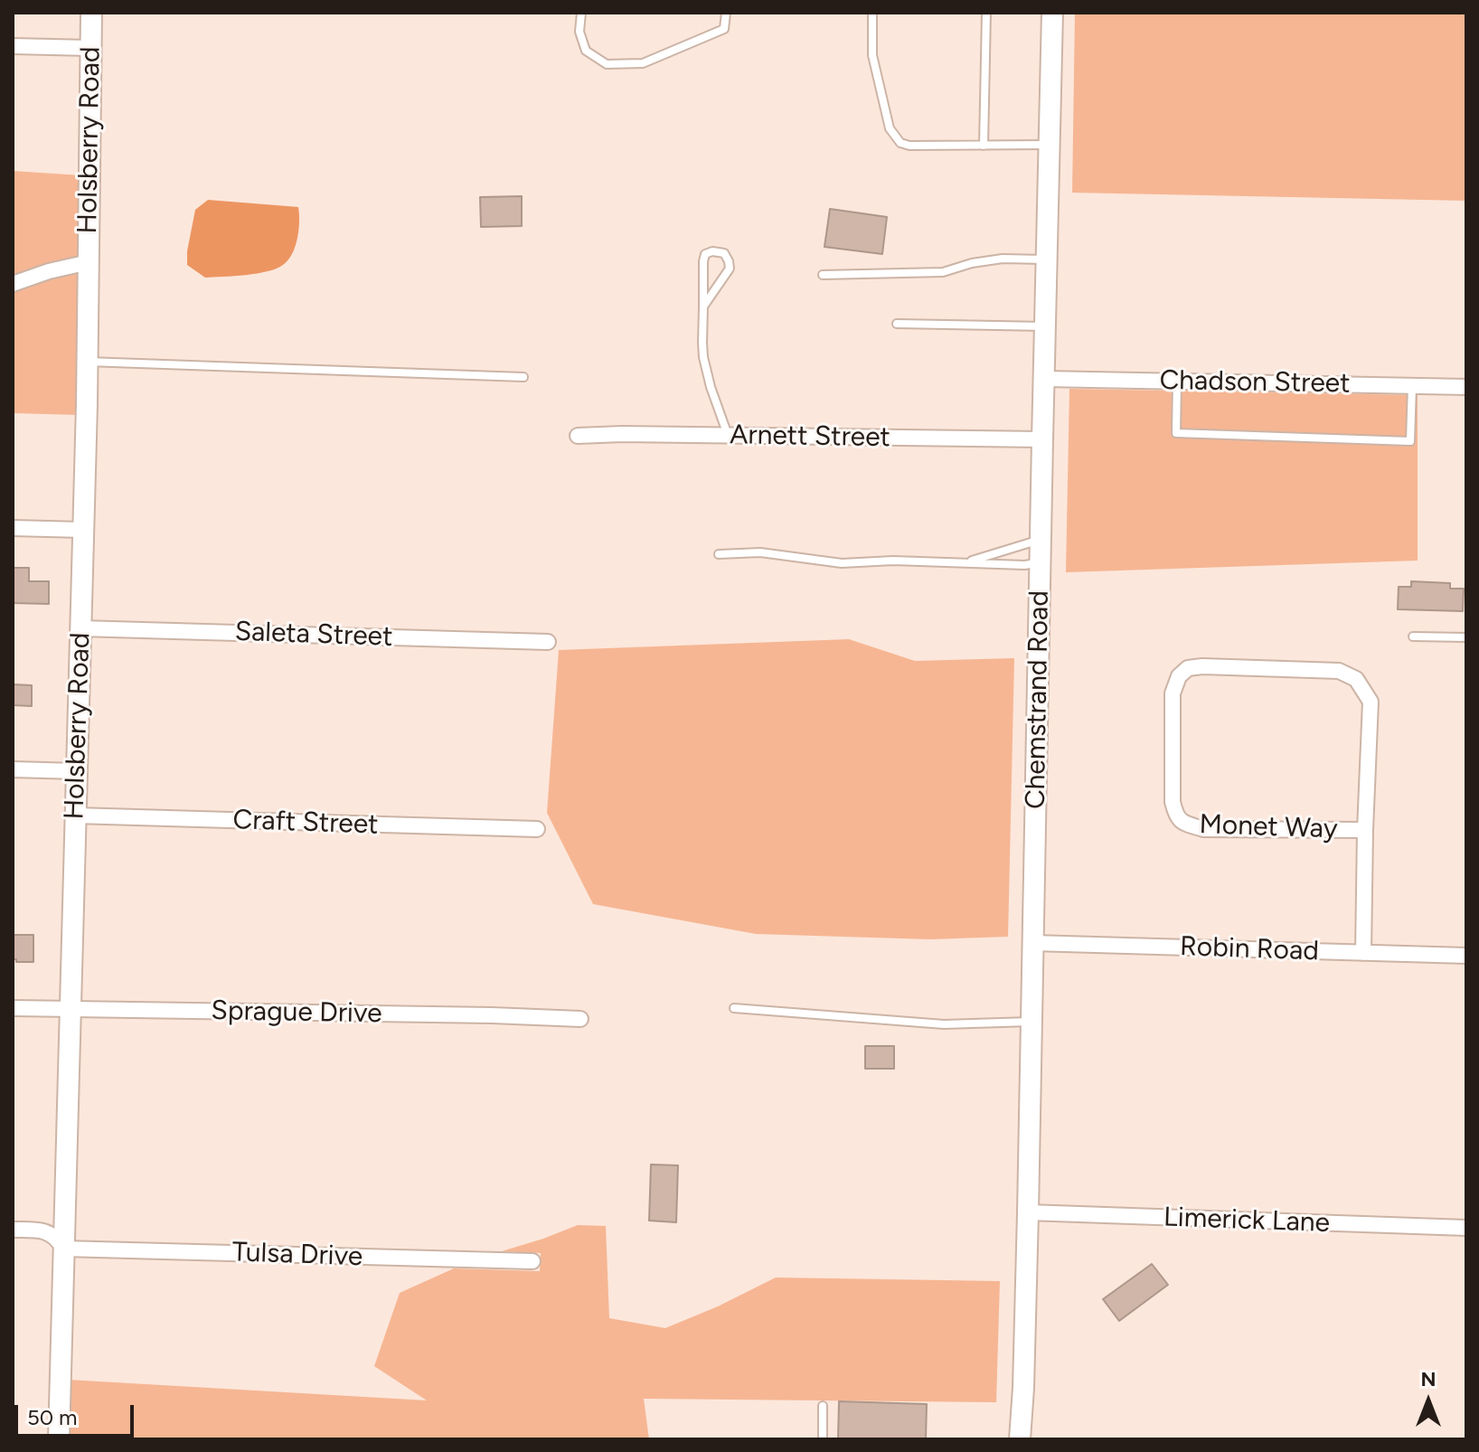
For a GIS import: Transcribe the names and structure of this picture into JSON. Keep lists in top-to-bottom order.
{
  "streets": {
    "street": [
      "Holsberry Road",
      "Chadson Street",
      "Arnett Street",
      "Saleta Street",
      "Chemstrand Road",
      "Craft Street",
      "Monet Way",
      "Robin Road",
      "Sprague Drive",
      "Limerick Lane",
      "Tulsa Drive"
    ]
  },
  "crossings": [
    ["Holsberry Road", "Saleta Street"],
    ["Holsberry Road", "Craft Street"],
    ["Holsberry Road", "Sprague Drive"],
    ["Holsberry Road", "Tulsa Drive"],
    ["Chadson Street", "Chemstrand Road"],
    ["Arnett Street", "Chemstrand Road"],
    ["Chemstrand Road", "Robin Road"],
    ["Chemstrand Road", "Limerick Lane"],
    ["Monet Way", "Robin Road"]
  ],
  "scale_bar": "50 m",
  "north": "top"
}
